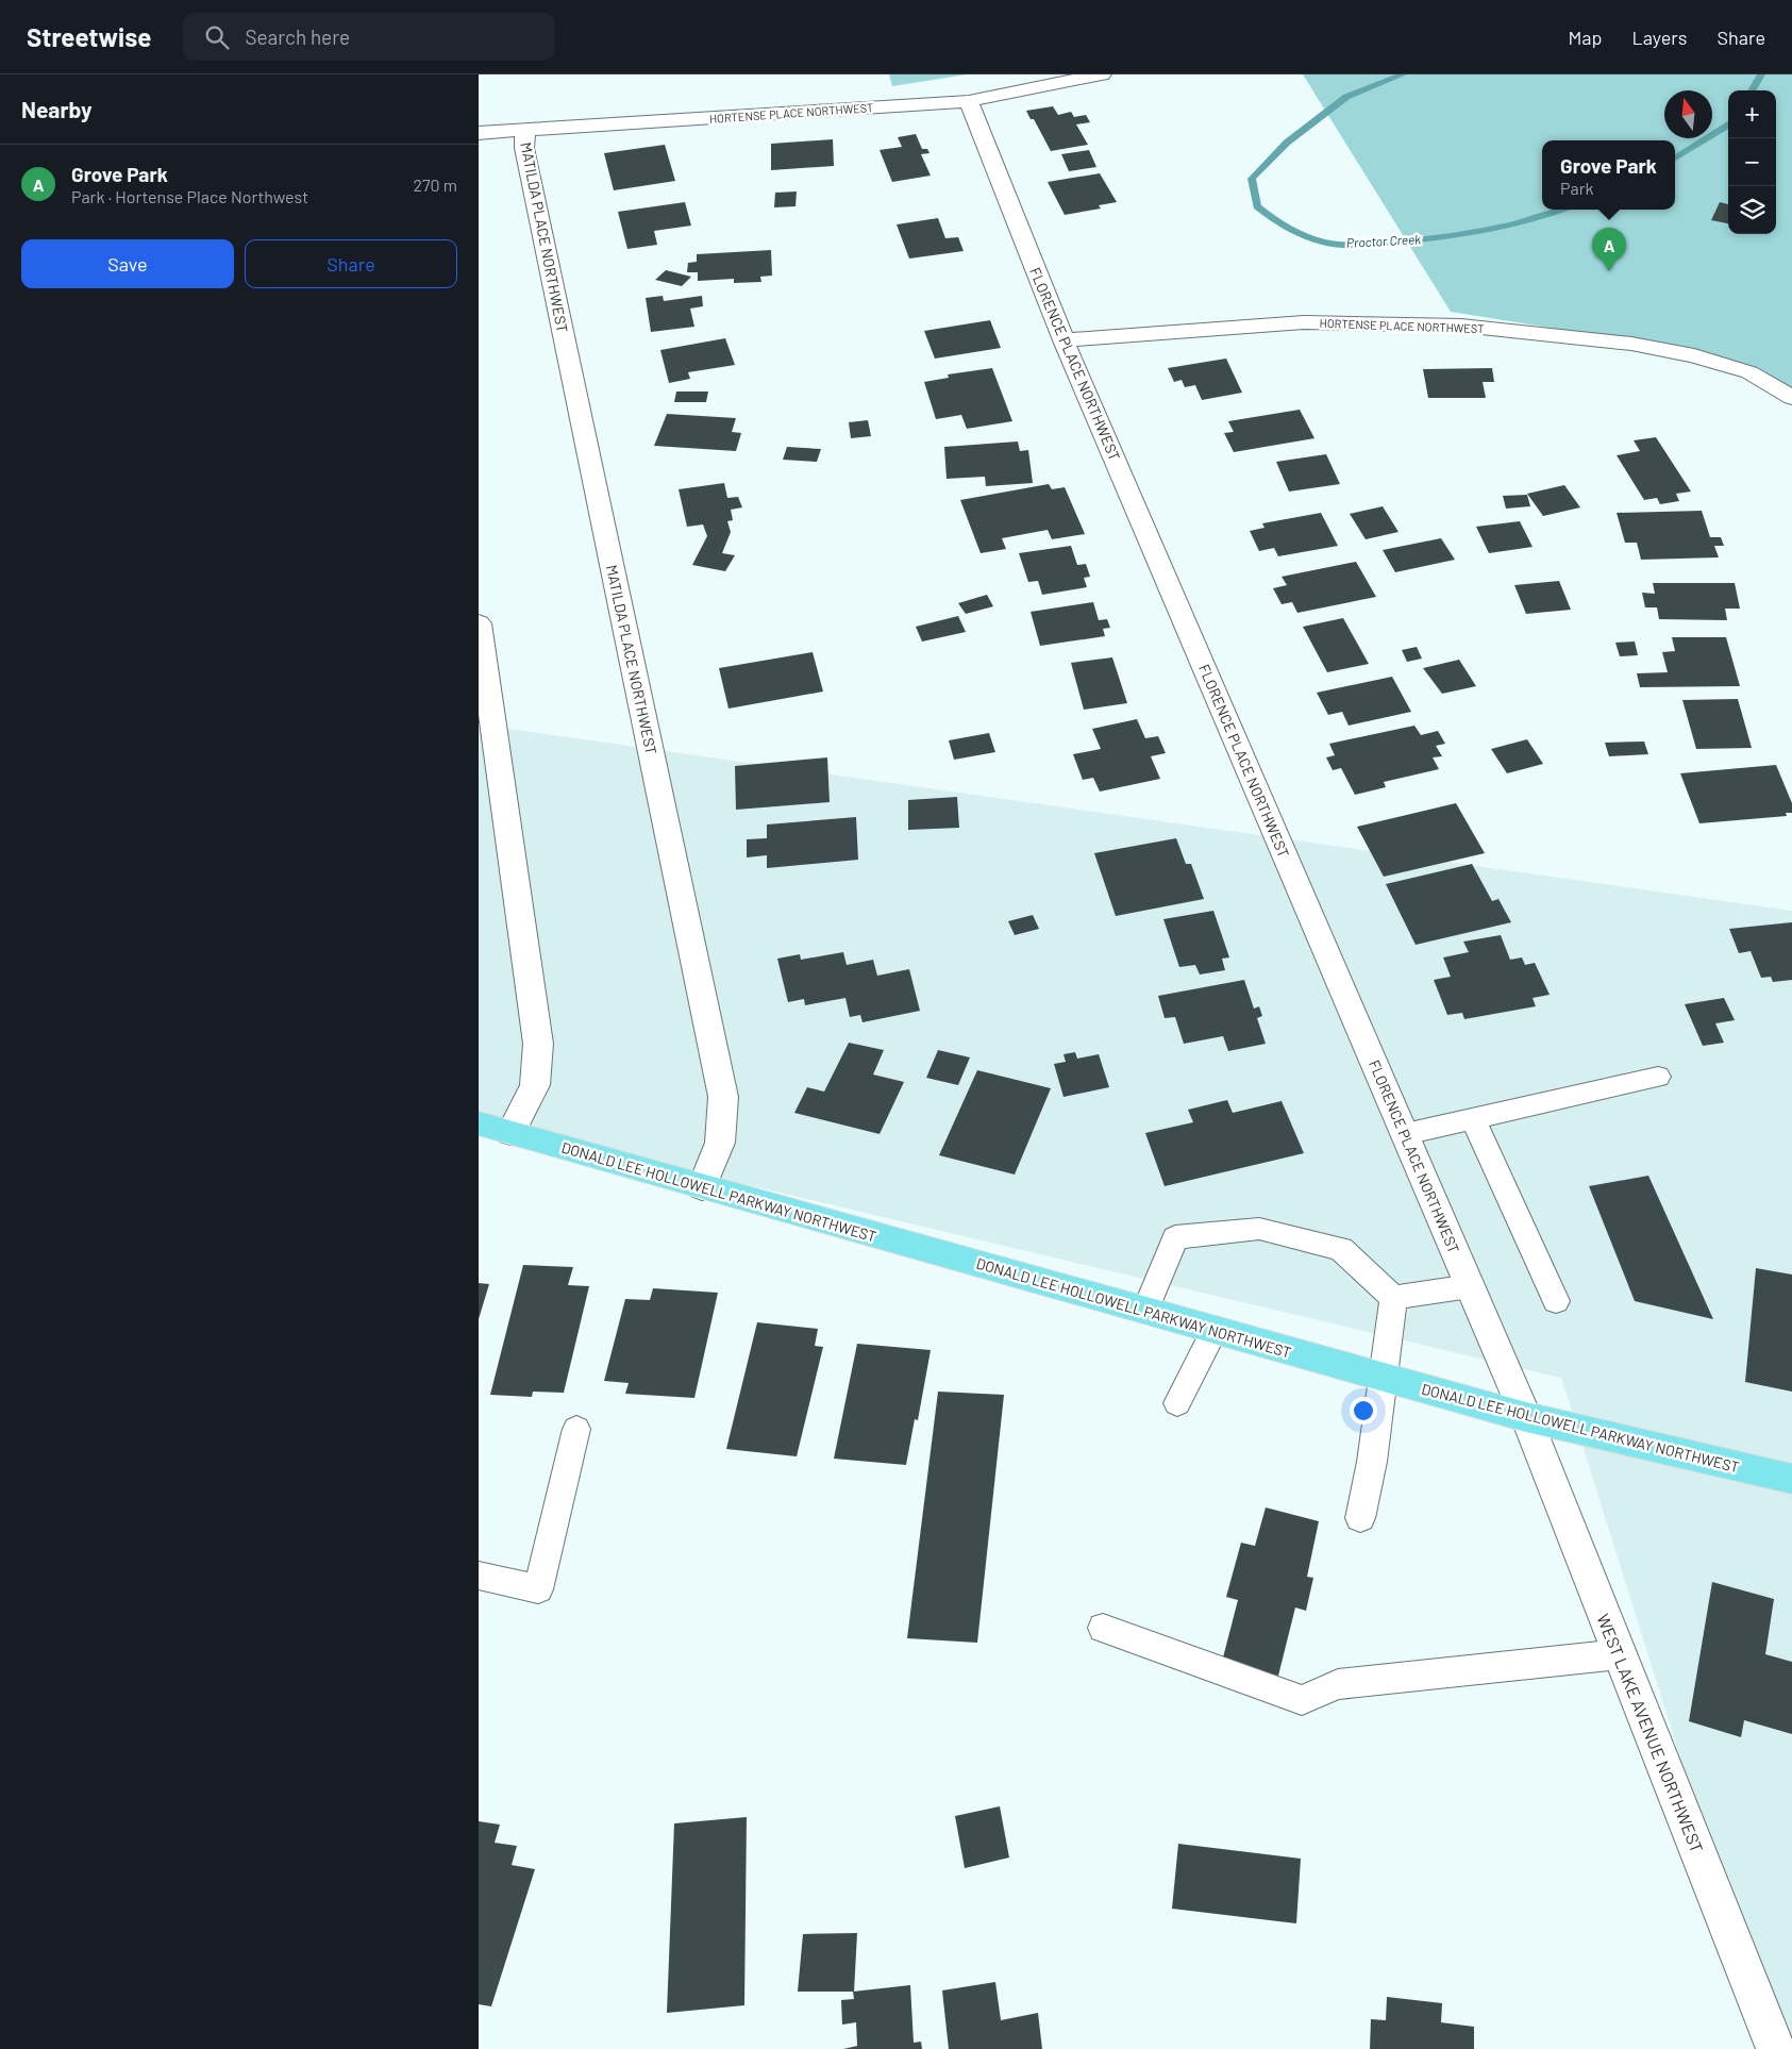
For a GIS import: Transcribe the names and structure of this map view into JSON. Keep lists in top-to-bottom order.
{
  "streets": {
    "main road": ["DONALD LEE HOLLOWELL PARKWAY NORTHWEST"],
    "street": [
      "HORTENSE PLACE NORTHWEST",
      "MATILDA PLACE NORTHWEST",
      "FLORENCE PLACE NORTHWEST",
      "WEST LAKE AVENUE NORTHWEST"
    ]
  },
  "crossings": [
    ["HORTENSE PLACE NORTHWEST", "MATILDA PLACE NORTHWEST"],
    ["HORTENSE PLACE NORTHWEST", "FLORENCE PLACE NORTHWEST"],
    ["MATILDA PLACE NORTHWEST", "DONALD LEE HOLLOWELL PARKWAY NORTHWEST"],
    ["FLORENCE PLACE NORTHWEST", "DONALD LEE HOLLOWELL PARKWAY NORTHWEST"],
    ["FLORENCE PLACE NORTHWEST", "WEST LAKE AVENUE NORTHWEST"],
    ["DONALD LEE HOLLOWELL PARKWAY NORTHWEST", "WEST LAKE AVENUE NORTHWEST"]
  ],
  "water": ["Proctor Creek"],
  "north": "top",
  "page": {
    "header": "Streetwise",
    "search": "Search here",
    "nav": ["Map", "Layers", "Share"],
    "heading": "Nearby",
    "map_buttons": ["+", "−"],
    "popup": ["Grove Park", "Park"],
    "list": [
      {
        "mark": "A",
        "name": "Grove Park",
        "note": "Park · Hortense Place Northwest",
        "value": "270 m"
      }
    ],
    "buttons": ["Save", "Share"],
    "pins": "A"
  }
}
